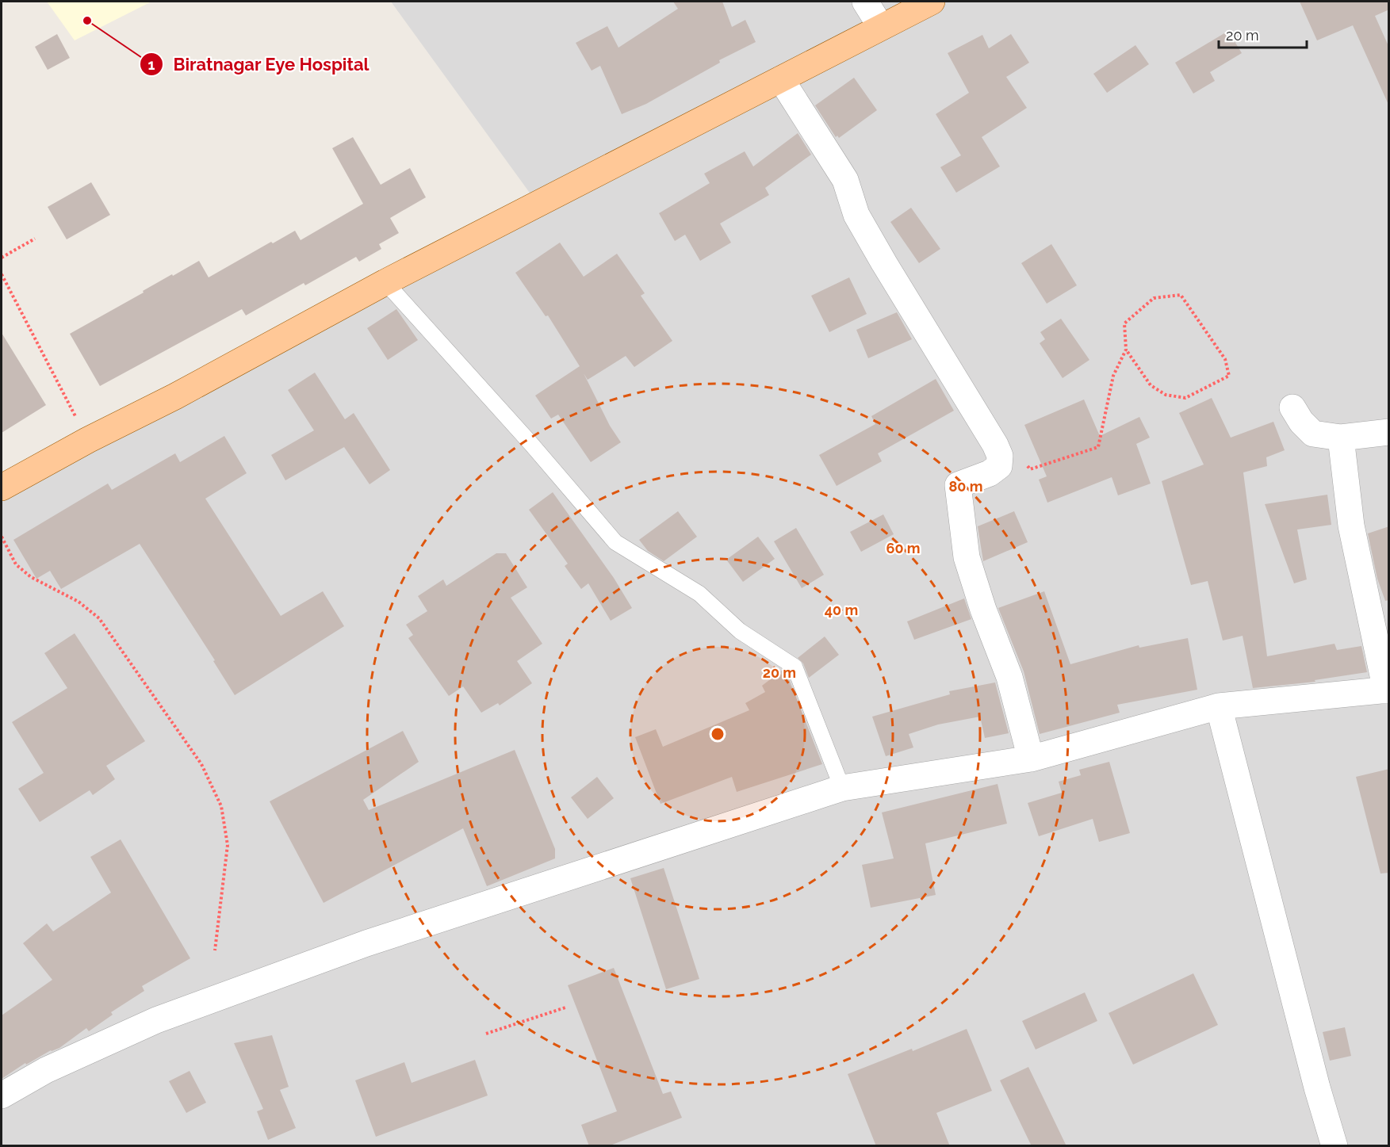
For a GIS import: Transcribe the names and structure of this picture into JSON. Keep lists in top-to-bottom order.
{
  "places": ["Biratnagar Eye Hospital"],
  "scale_bar": "20 m",
  "rings": [
    "80 m",
    "60 m",
    "40 m",
    "20 m"
  ]
}
